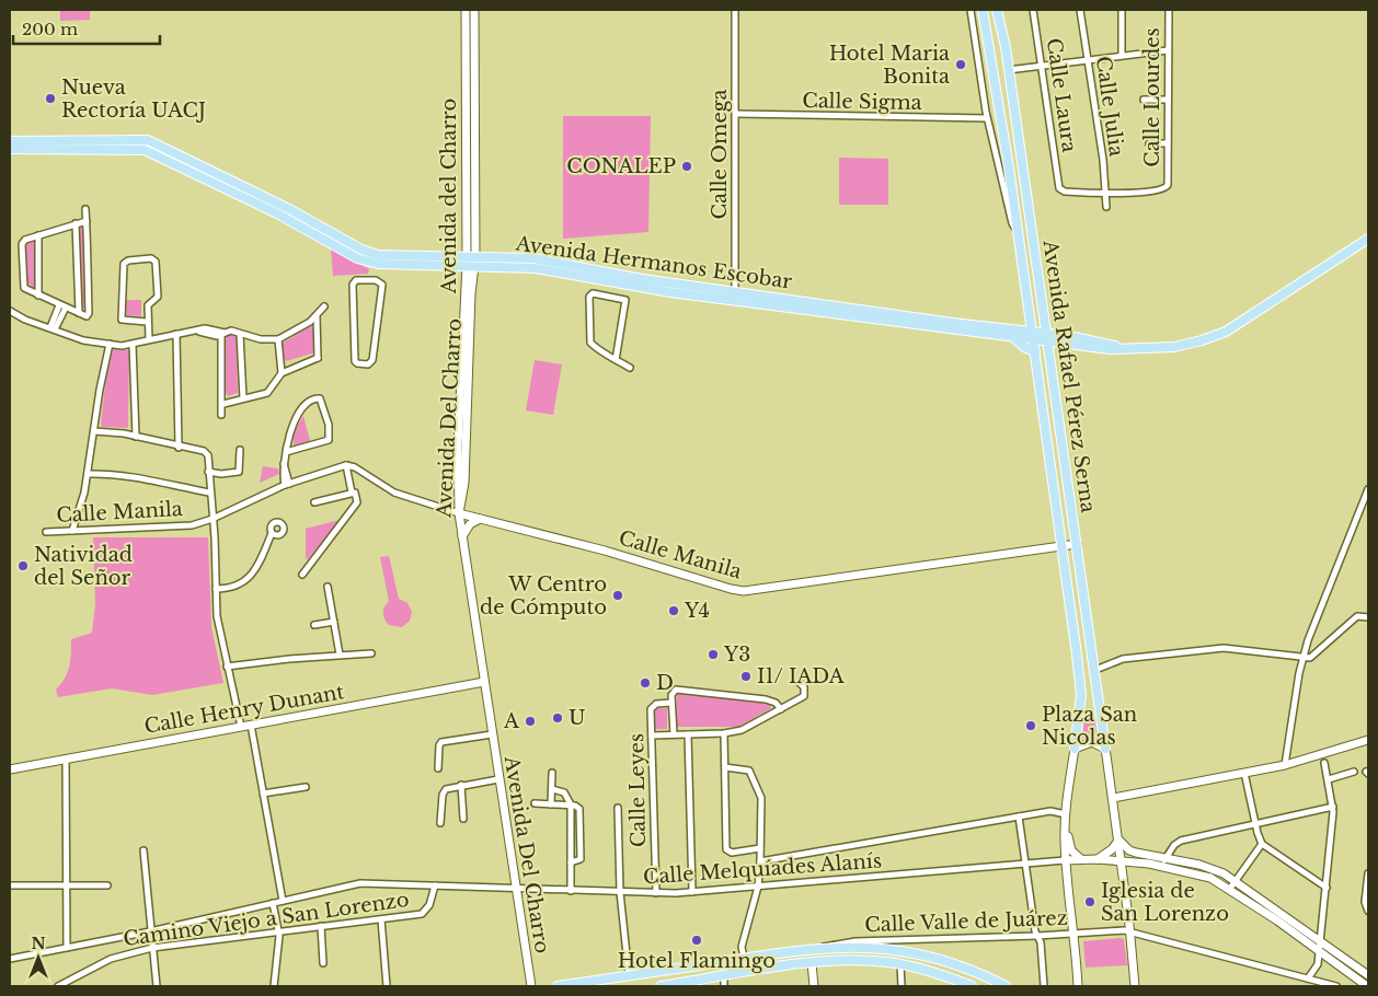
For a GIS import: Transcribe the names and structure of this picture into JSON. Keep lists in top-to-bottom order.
{
  "streets": {
    "main road": ["Avenida Hermanos Escobar", "Avenida Rafael Pérez Serna"],
    "street": [
      "Calle Laura",
      "Calle Lourdes",
      "Calle Sigma",
      "Calle Julia",
      "Calle Omega",
      "Avenida del Charro",
      "Avenida Del Charro",
      "Calle Manila",
      "Calle Henry Dunant",
      "Calle Leyes",
      "Calle Melquíades Alanís",
      "Camino Viejo a San Lorenzo",
      "Calle Valle de Juárez"
    ]
  },
  "crossings": [
    ["Calle Laura", "Calle Lourdes"],
    ["Calle Laura", "Calle Julia"],
    ["Calle Lourdes", "Calle Julia"],
    ["Calle Sigma", "Calle Omega"],
    ["Calle Omega", "Avenida Hermanos Escobar"],
    ["Avenida del Charro", "Avenida Hermanos Escobar"],
    ["Avenida del Charro", "Avenida Del Charro"],
    ["Avenida del Charro", "Calle Manila"],
    ["Avenida Hermanos Escobar", "Avenida Rafael Pérez Serna"],
    ["Avenida Hermanos Escobar", "Avenida Del Charro"],
    ["Avenida Rafael Pérez Serna", "Calle Manila"],
    ["Avenida Del Charro", "Calle Manila"],
    ["Avenida Del Charro", "Calle Henry Dunant"],
    ["Avenida Del Charro", "Calle Melquíades Alanís"],
    ["Calle Leyes", "Calle Melquíades Alanís"],
    ["Calle Melquíades Alanís", "Camino Viejo a San Lorenzo"]
  ],
  "places": [
    "Hotel Maria Bonita",
    "Nueva Rectoría UACJ",
    "CONALEP",
    "Natividad del Señor",
    "W Centro de Cómputo",
    "Y4",
    "Y3",
    "I1/ IADA",
    "D",
    "U",
    "A",
    "Plaza San Nicolas",
    "Iglesia de San Lorenzo",
    "Hotel Flamingo"
  ],
  "scale_bar": "200 m",
  "north": "top"
}
